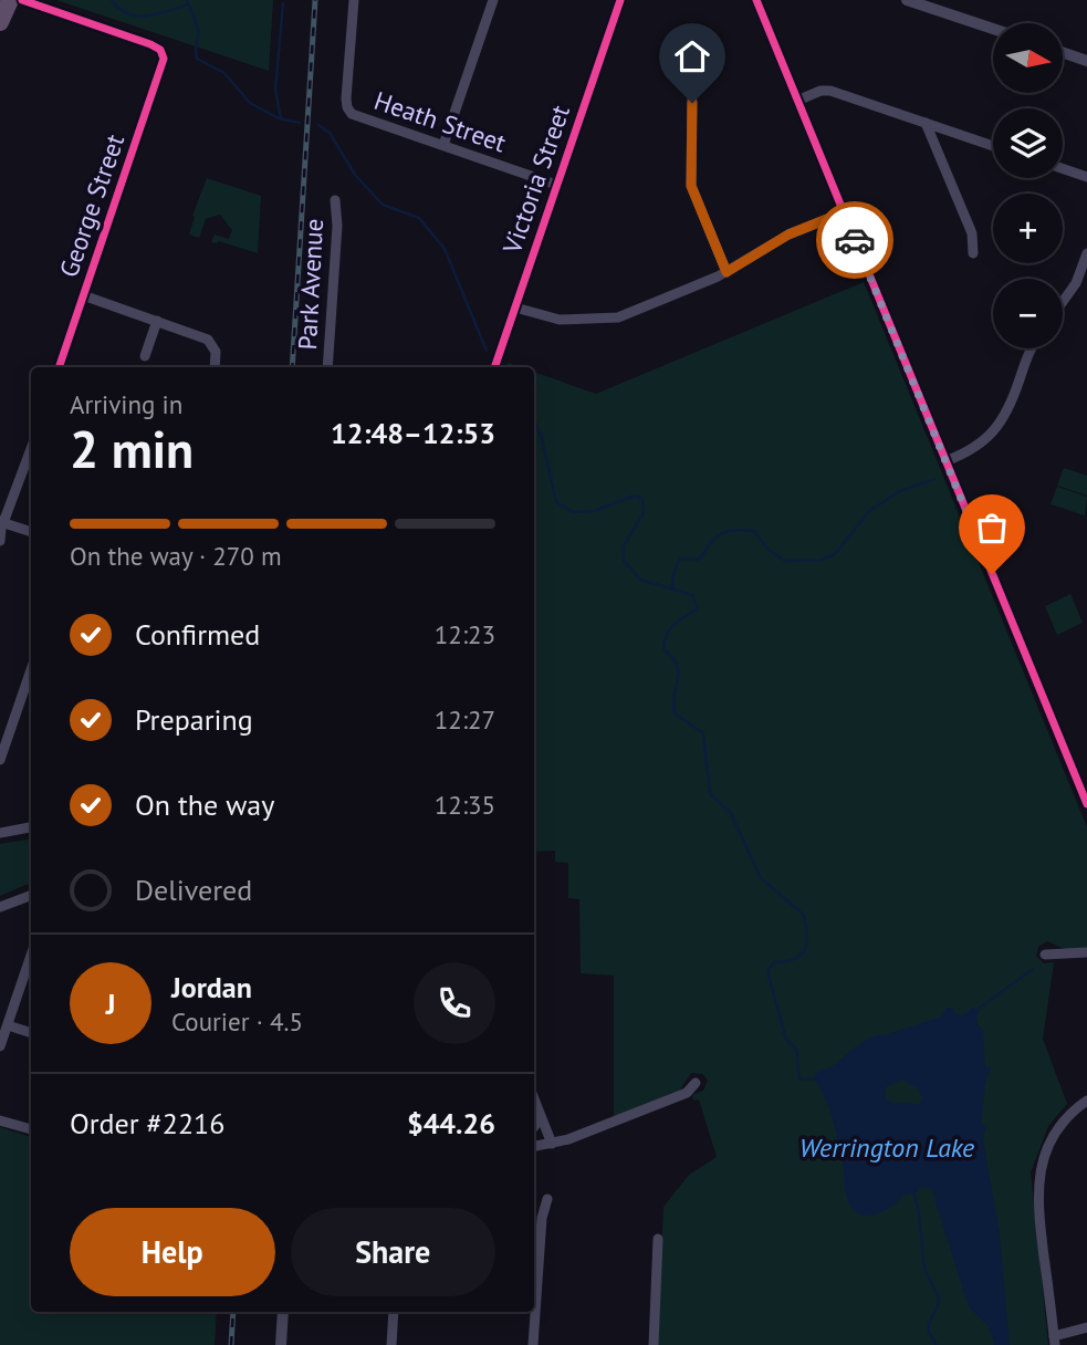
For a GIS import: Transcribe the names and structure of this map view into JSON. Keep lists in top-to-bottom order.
{
  "streets": {
    "street": [
      "Heath Street",
      "Victoria Street",
      "George Street",
      "Park Avenue"
    ]
  },
  "crossings": [
    ["Heath Street", "Victoria Street"]
  ],
  "water": ["Werrington Lake"],
  "north": "right",
  "page": {
    "map_buttons": ["+", "−"],
    "heading": ["2 min", "Arriving in", "12:48–12:53"],
    "panel": [
      "Jordan",
      "Courier · 4.5",
      "Order #2216",
      "$44.26"
    ],
    "bar": "On the way · 270 m",
    "list": [
      ["Confirmed", "12:23"],
      ["Preparing", "12:27"],
      ["On the way", "12:35"],
      "Delivered"
    ],
    "round": "J",
    "buttons": ["Help", "Share"]
  }
}
